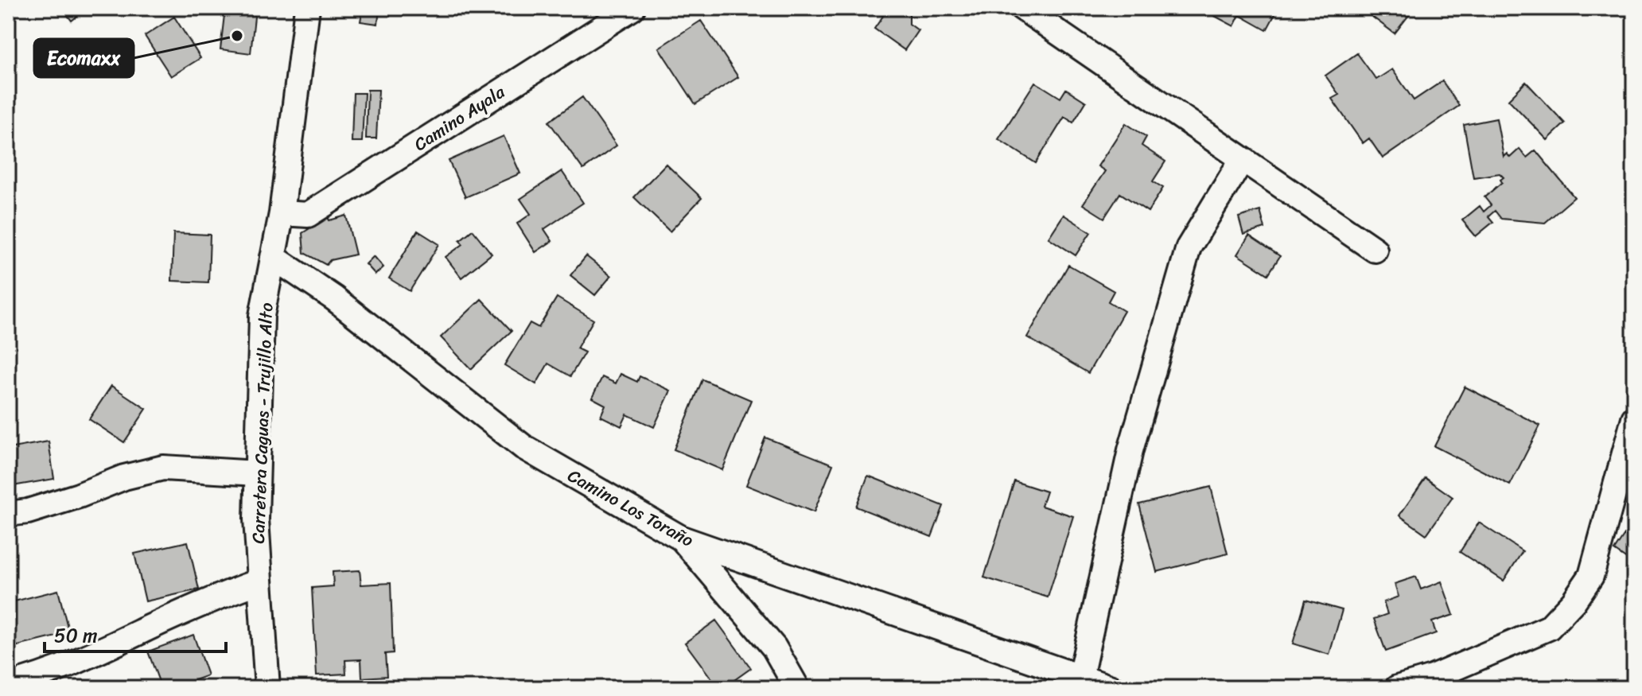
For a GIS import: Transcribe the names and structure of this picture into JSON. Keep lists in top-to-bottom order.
{
  "streets": {
    "street": ["Camino Ayala", "Carretera Caguas - Trujillo Alto", "Camino Los Toraño"]
  },
  "crossings": [
    ["Camino Ayala", "Carretera Caguas - Trujillo Alto"],
    ["Carretera Caguas - Trujillo Alto", "Camino Los Toraño"]
  ],
  "places": ["Ecomaxx"],
  "scale_bar": "50 m"
}
